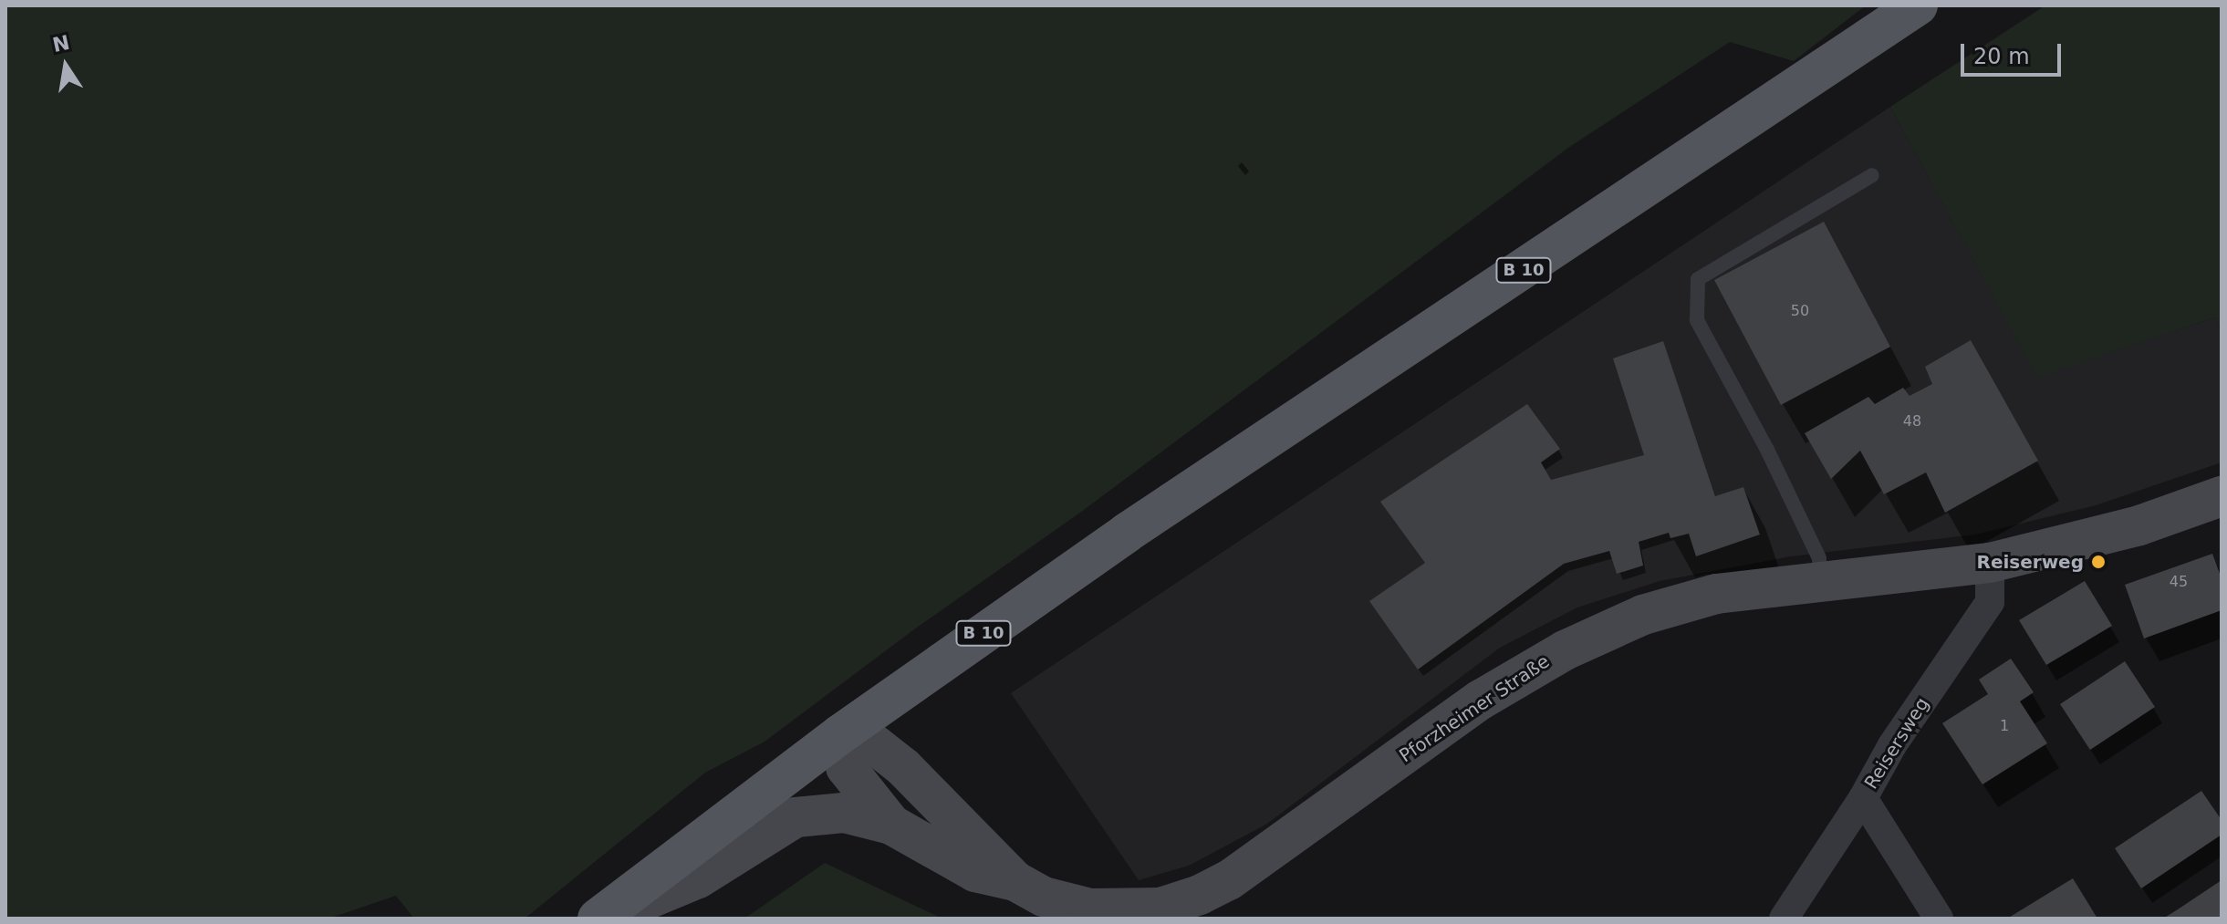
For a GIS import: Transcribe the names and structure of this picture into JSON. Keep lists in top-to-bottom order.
{
  "streets": {
    "main road": ["B 10"],
    "street": ["Pforzheimer Straße", "Reisersweg"]
  },
  "crossings": [
    ["B 10", "Pforzheimer Straße"],
    ["Pforzheimer Straße", "Reisersweg"]
  ],
  "places": ["Reiserweg"],
  "house_numbers": [
    "50",
    "48",
    "45",
    "1"
  ],
  "scale_bar": "20 m",
  "north": "top"
}
